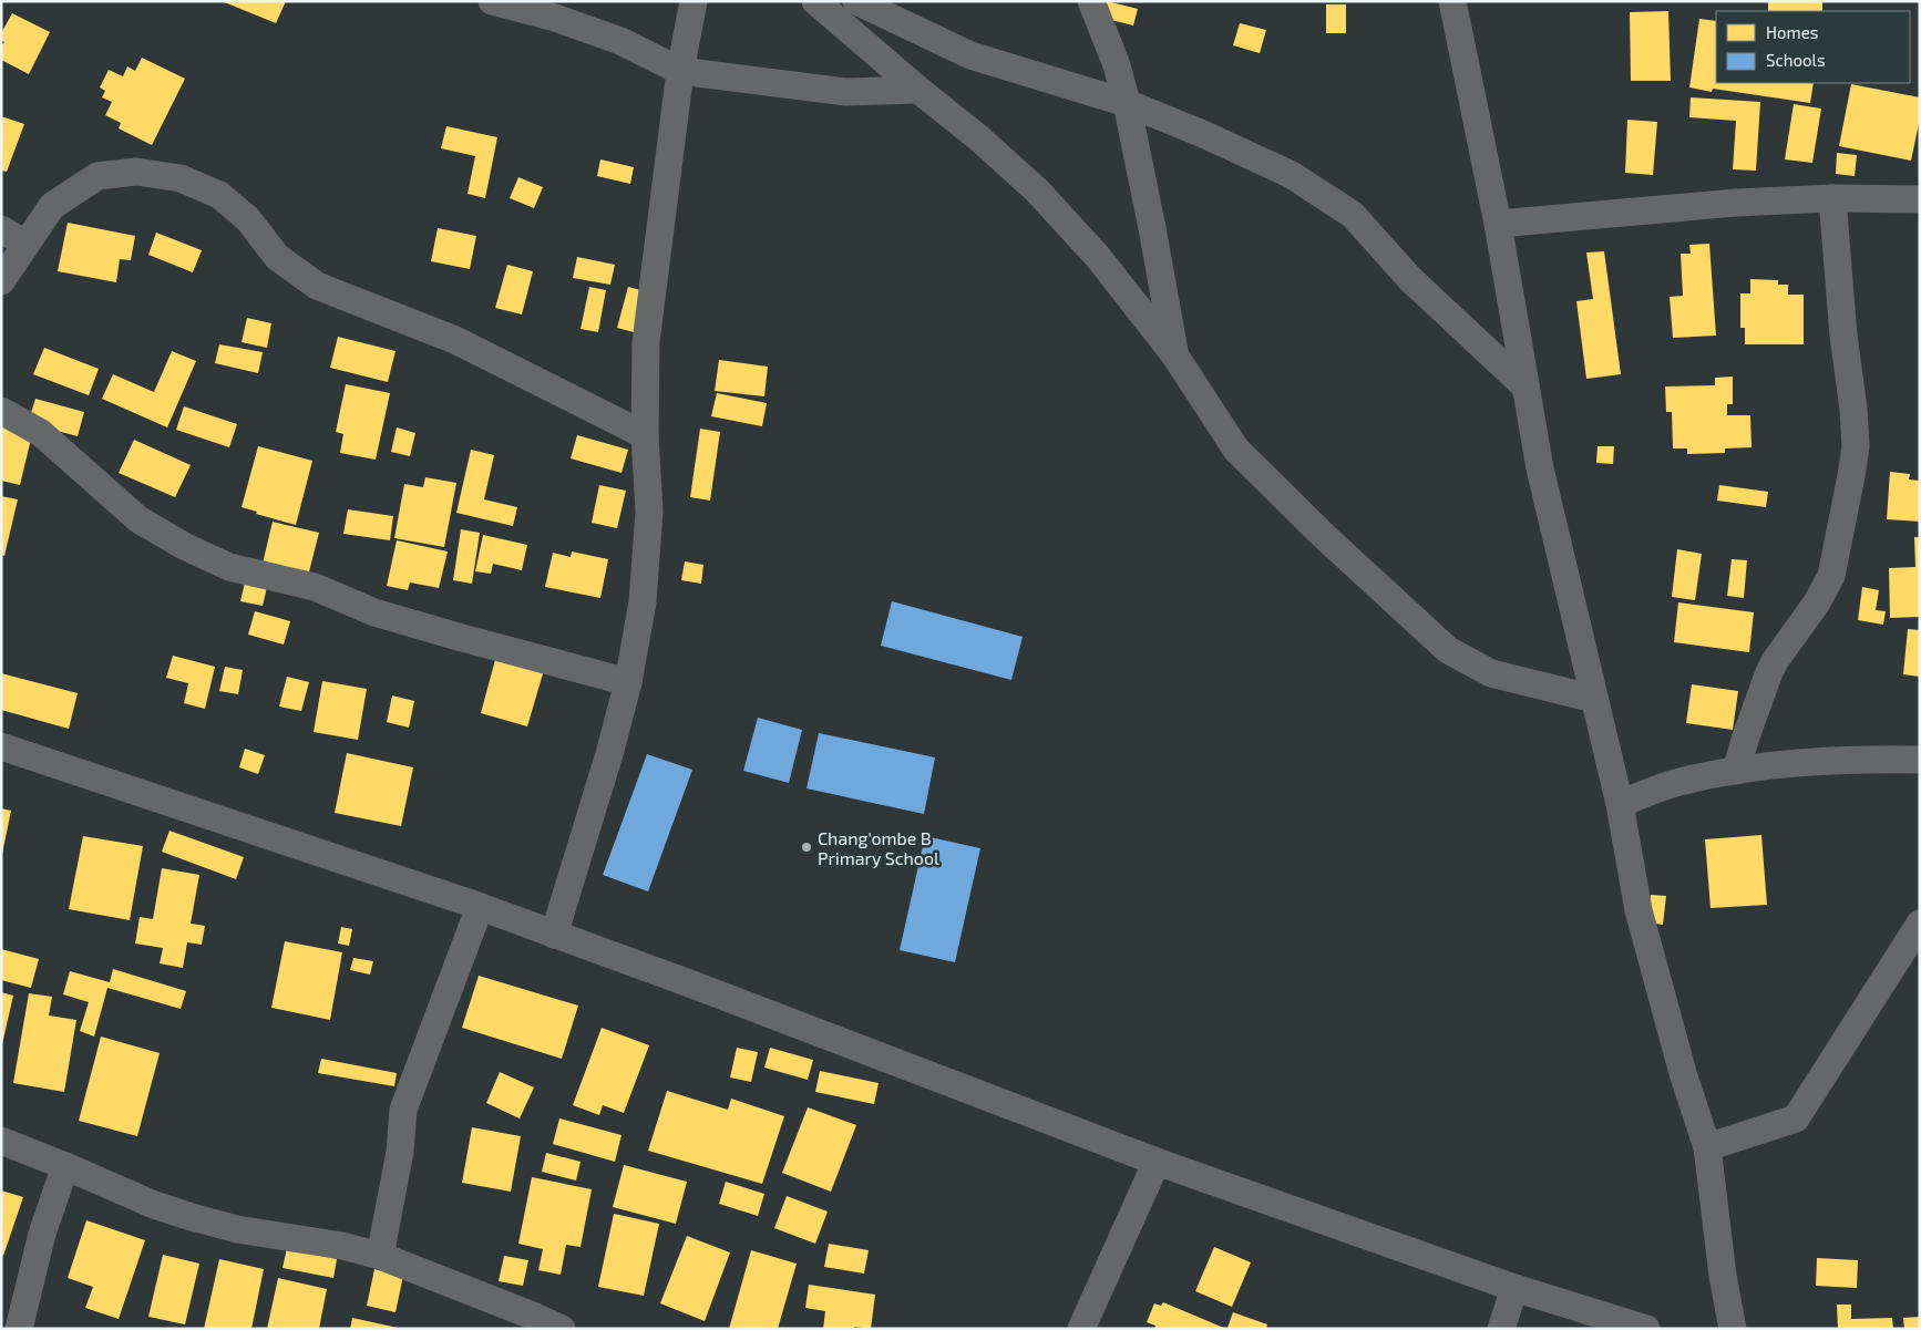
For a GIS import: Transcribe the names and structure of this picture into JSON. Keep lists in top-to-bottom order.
{
  "places": ["Chang'ombe B Primary School"],
  "legend": ["Homes", "Schools"]
}
